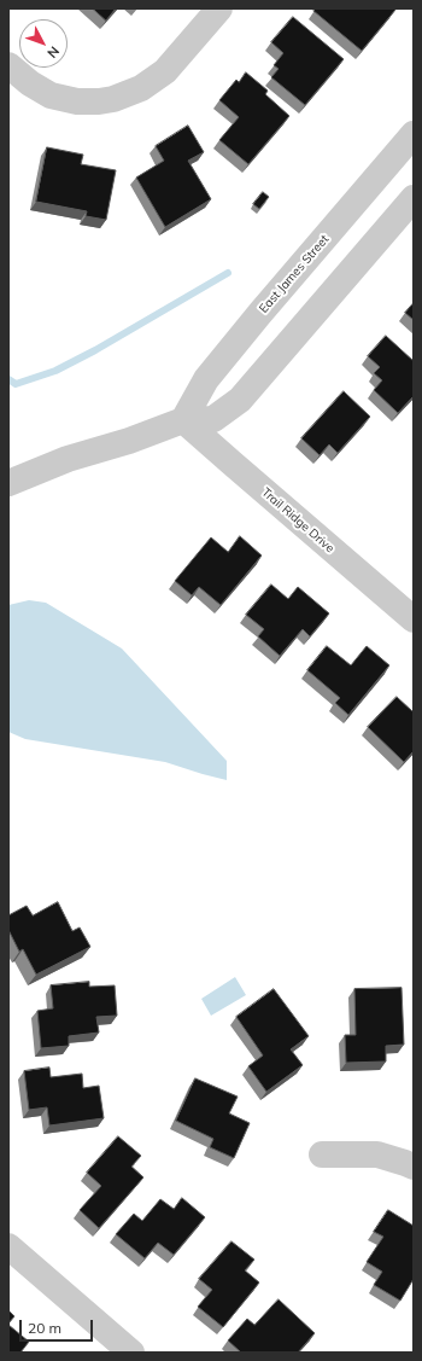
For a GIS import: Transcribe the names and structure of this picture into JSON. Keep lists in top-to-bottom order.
{
  "streets": {
    "street": ["East James Street", "Trail Ridge Drive"]
  },
  "crossings": [
    ["East James Street", "Trail Ridge Drive"]
  ],
  "scale_bar": "20 m",
  "north": "bottom right"
}
